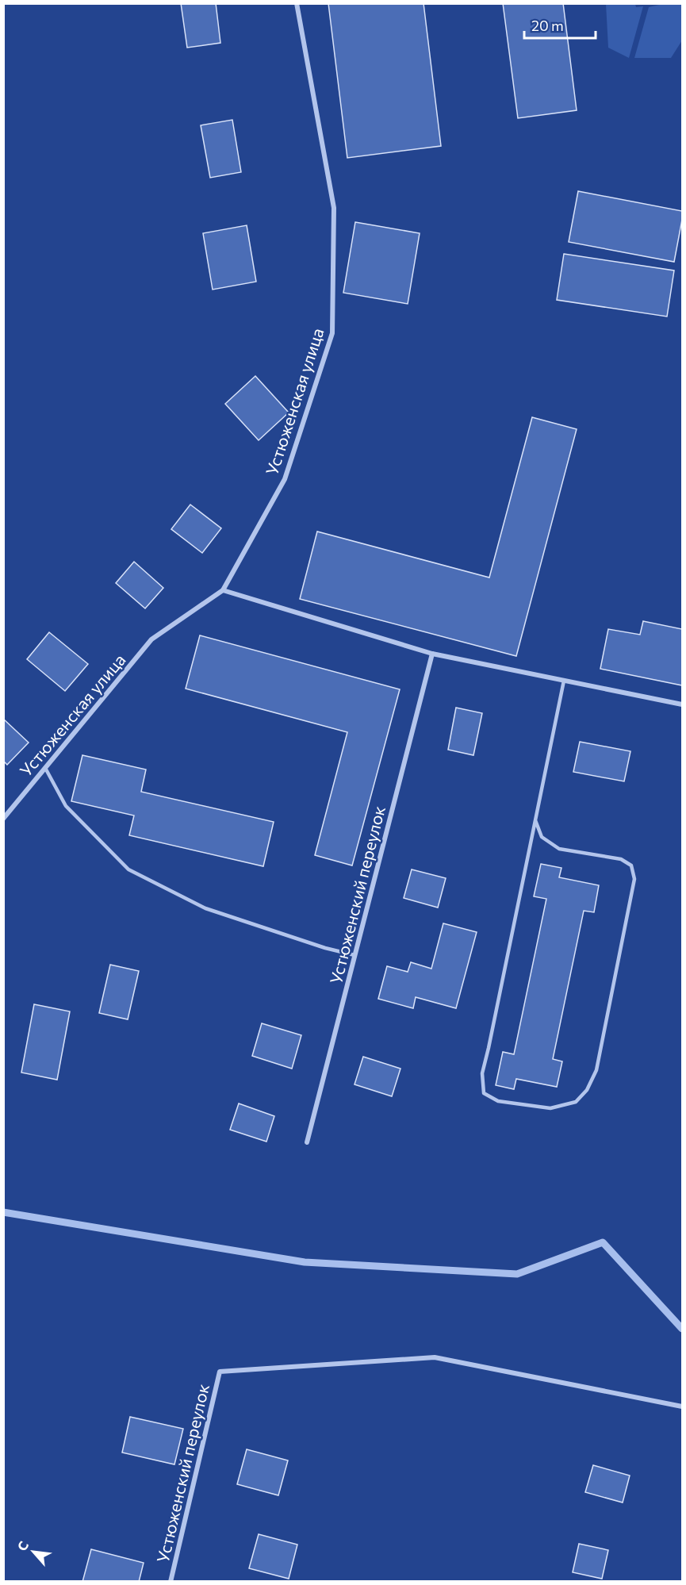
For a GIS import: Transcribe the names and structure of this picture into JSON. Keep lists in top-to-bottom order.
{
  "streets": {
    "street": ["Устюженская улица", "Устюженский переулок"]
  },
  "scale_bar": "20 m",
  "north": "top left"
}
